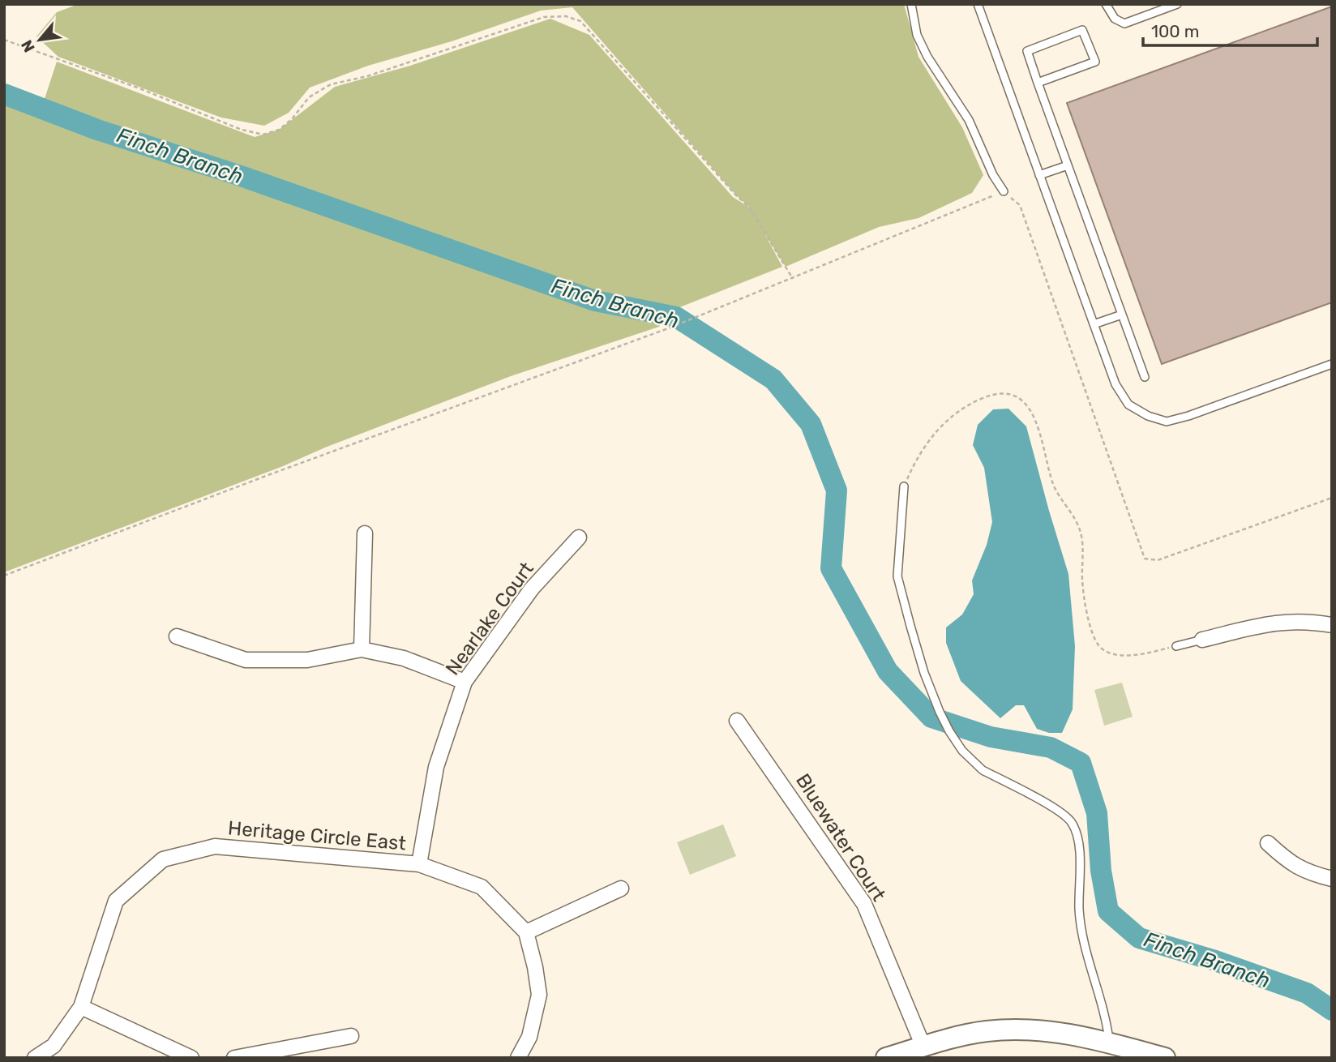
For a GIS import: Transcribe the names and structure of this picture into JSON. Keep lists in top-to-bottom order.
{
  "streets": {
    "street": ["Nearlake Court", "Heritage Circle East", "Bluewater Court"]
  },
  "crossings": [
    ["Nearlake Court", "Heritage Circle East"]
  ],
  "water": ["Finch Branch"],
  "scale_bar": "100 m",
  "north": "bottom left"
}
